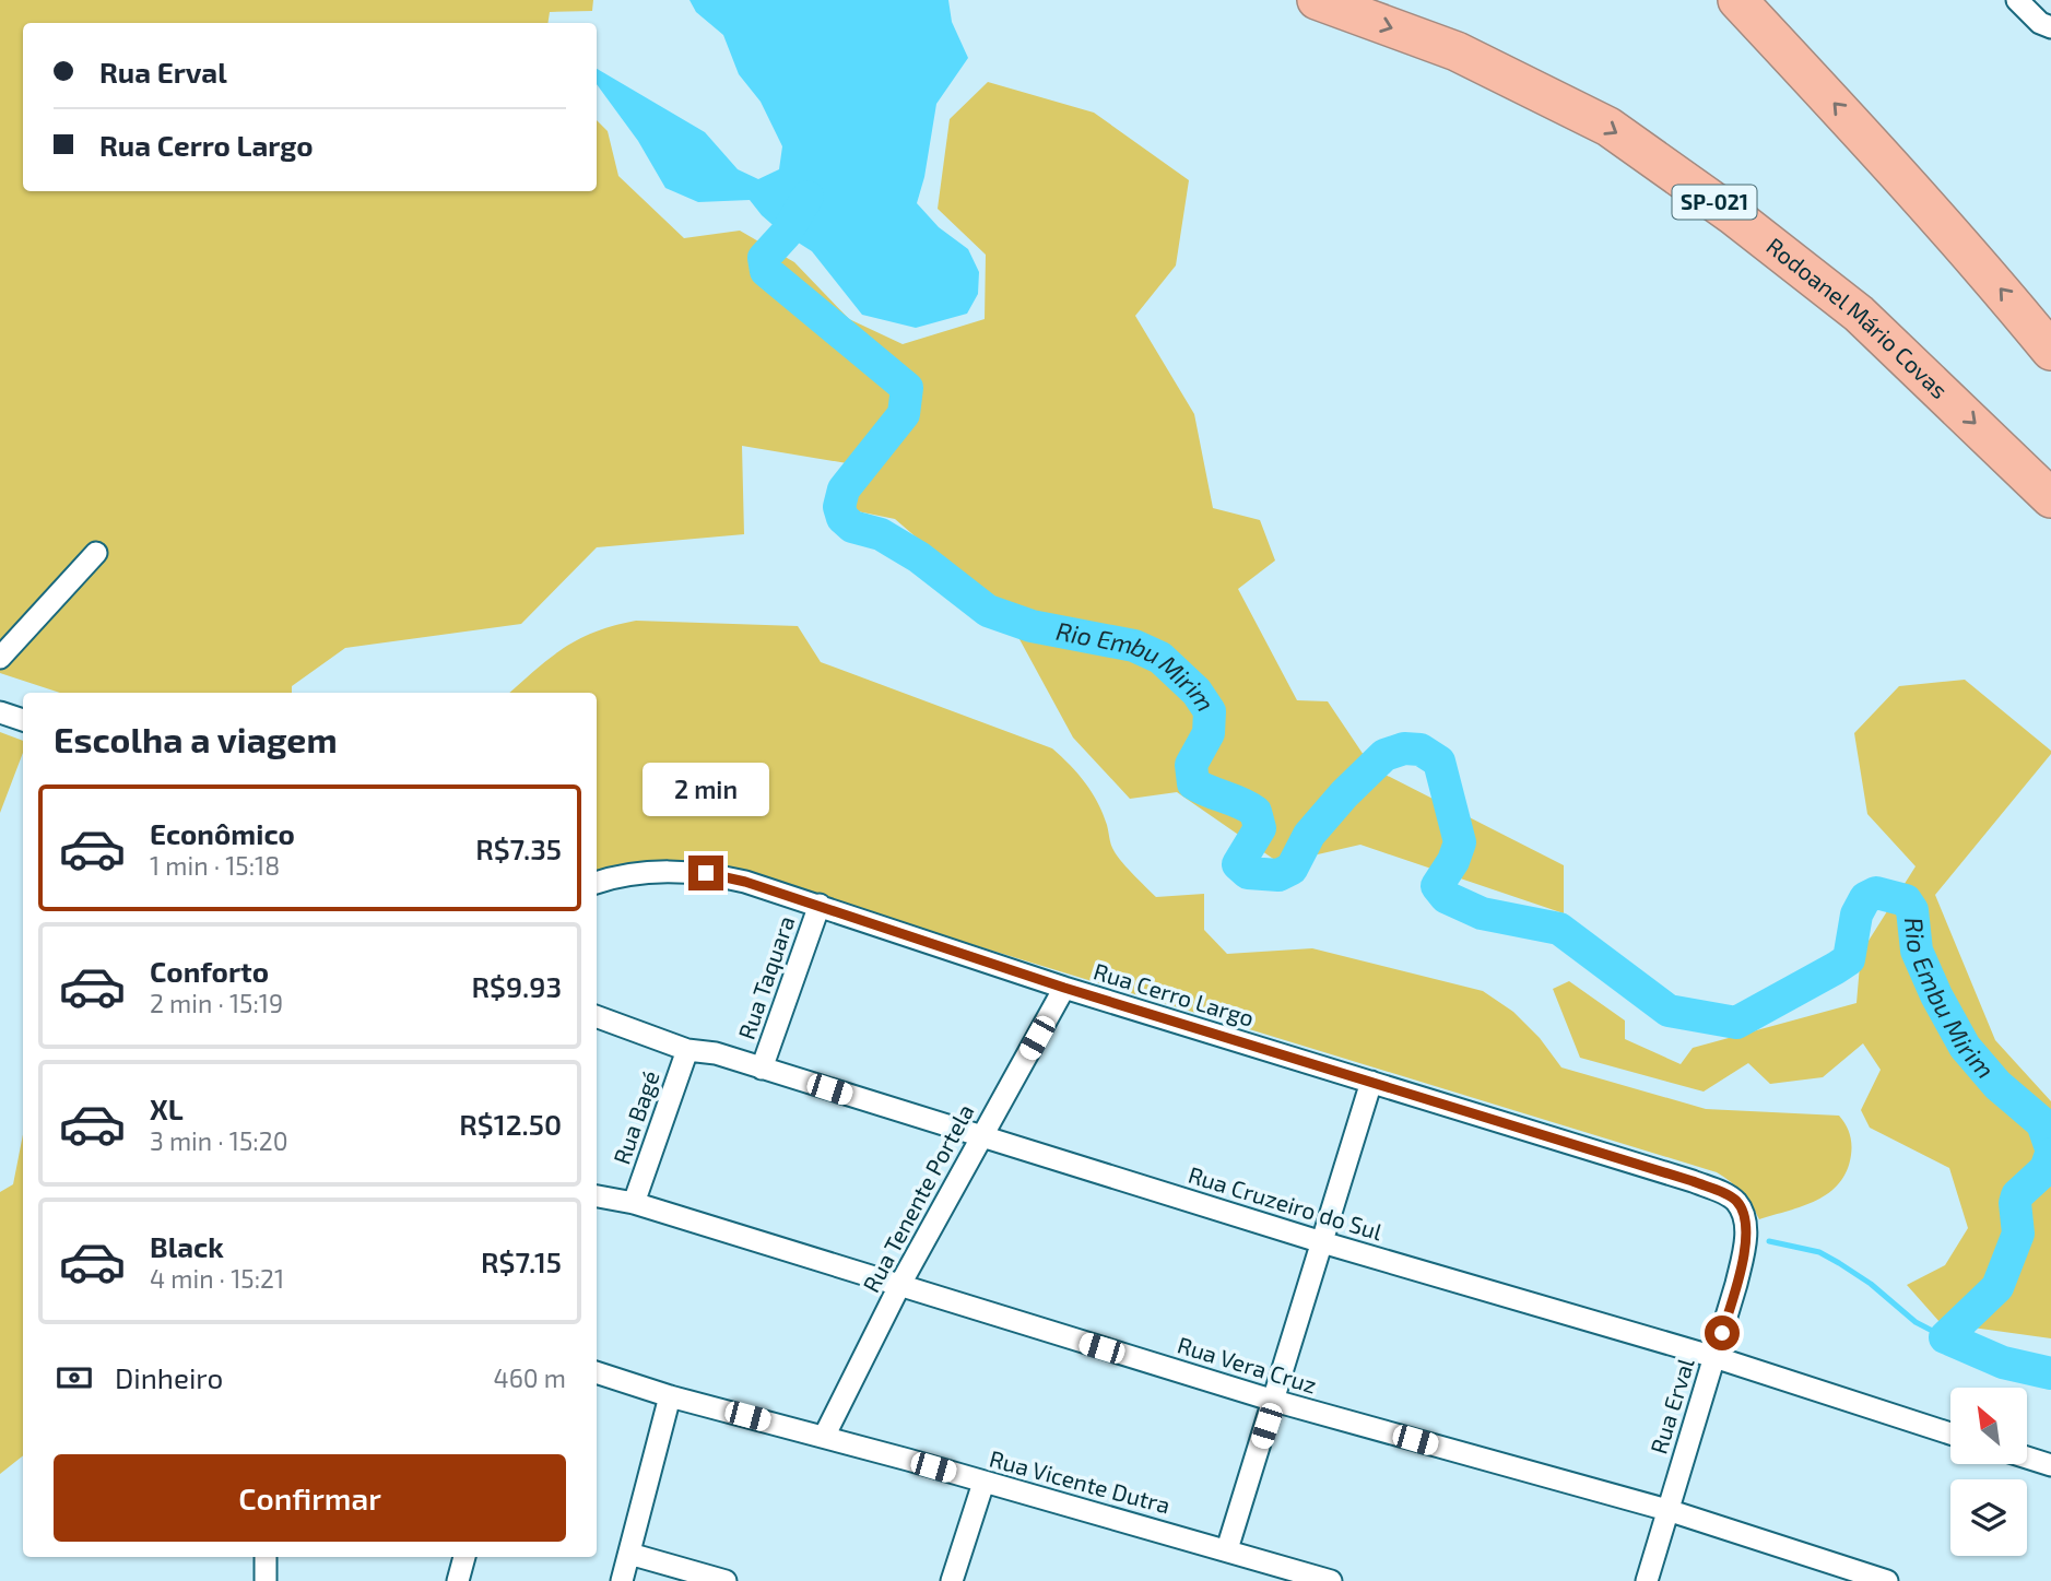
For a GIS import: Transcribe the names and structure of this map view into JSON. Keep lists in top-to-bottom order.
{
  "streets": {
    "highway": ["SP-021", "Rodoanel Mário Covas"],
    "street": [
      "Rua Taquara",
      "Rua Cerro Largo",
      "Rua Bagé",
      "Rua Tenente Portela",
      "Rua Cruzeiro do Sul",
      "Rua Vera Cruz",
      "Rua Erval",
      "Rua Vicente Dutra"
    ]
  },
  "crossings": [
    ["Rua Taquara", "Rua Cerro Largo"],
    ["Rua Taquara", "Rua Cruzeiro do Sul"],
    ["Rua Cerro Largo", "Rua Tenente Portela"],
    ["Rua Cerro Largo", "Rua Erval"],
    ["Rua Bagé", "Rua Cruzeiro do Sul"],
    ["Rua Bagé", "Rua Vera Cruz"],
    ["Rua Tenente Portela", "Rua Cruzeiro do Sul"],
    ["Rua Tenente Portela", "Rua Vera Cruz"],
    ["Rua Tenente Portela", "Rua Vicente Dutra"],
    ["Rua Cruzeiro do Sul", "Rua Erval"],
    ["Rua Vera Cruz", "Rua Erval"]
  ],
  "water": ["Rio Embu Mirim"],
  "north": "top left",
  "page": {
    "banner": ["Rua Erval", "Rua Cerro Largo"],
    "heading": "Escolha a viagem",
    "bubble": "2 min",
    "list": [
      {
        "name": "Econômico",
        "note": "1 min · 15:18",
        "value": "R$7.35"
      },
      {
        "name": "Conforto",
        "note": "2 min · 15:19",
        "value": "R$9.93"
      },
      {
        "name": "XL",
        "note": "3 min · 15:20",
        "value": "R$12.50"
      },
      {
        "name": "Black",
        "note": "4 min · 15:21",
        "value": "R$7.15"
      }
    ],
    "pay": ["Dinheiro", "460 m"],
    "buttons": "Confirmar"
  }
}
